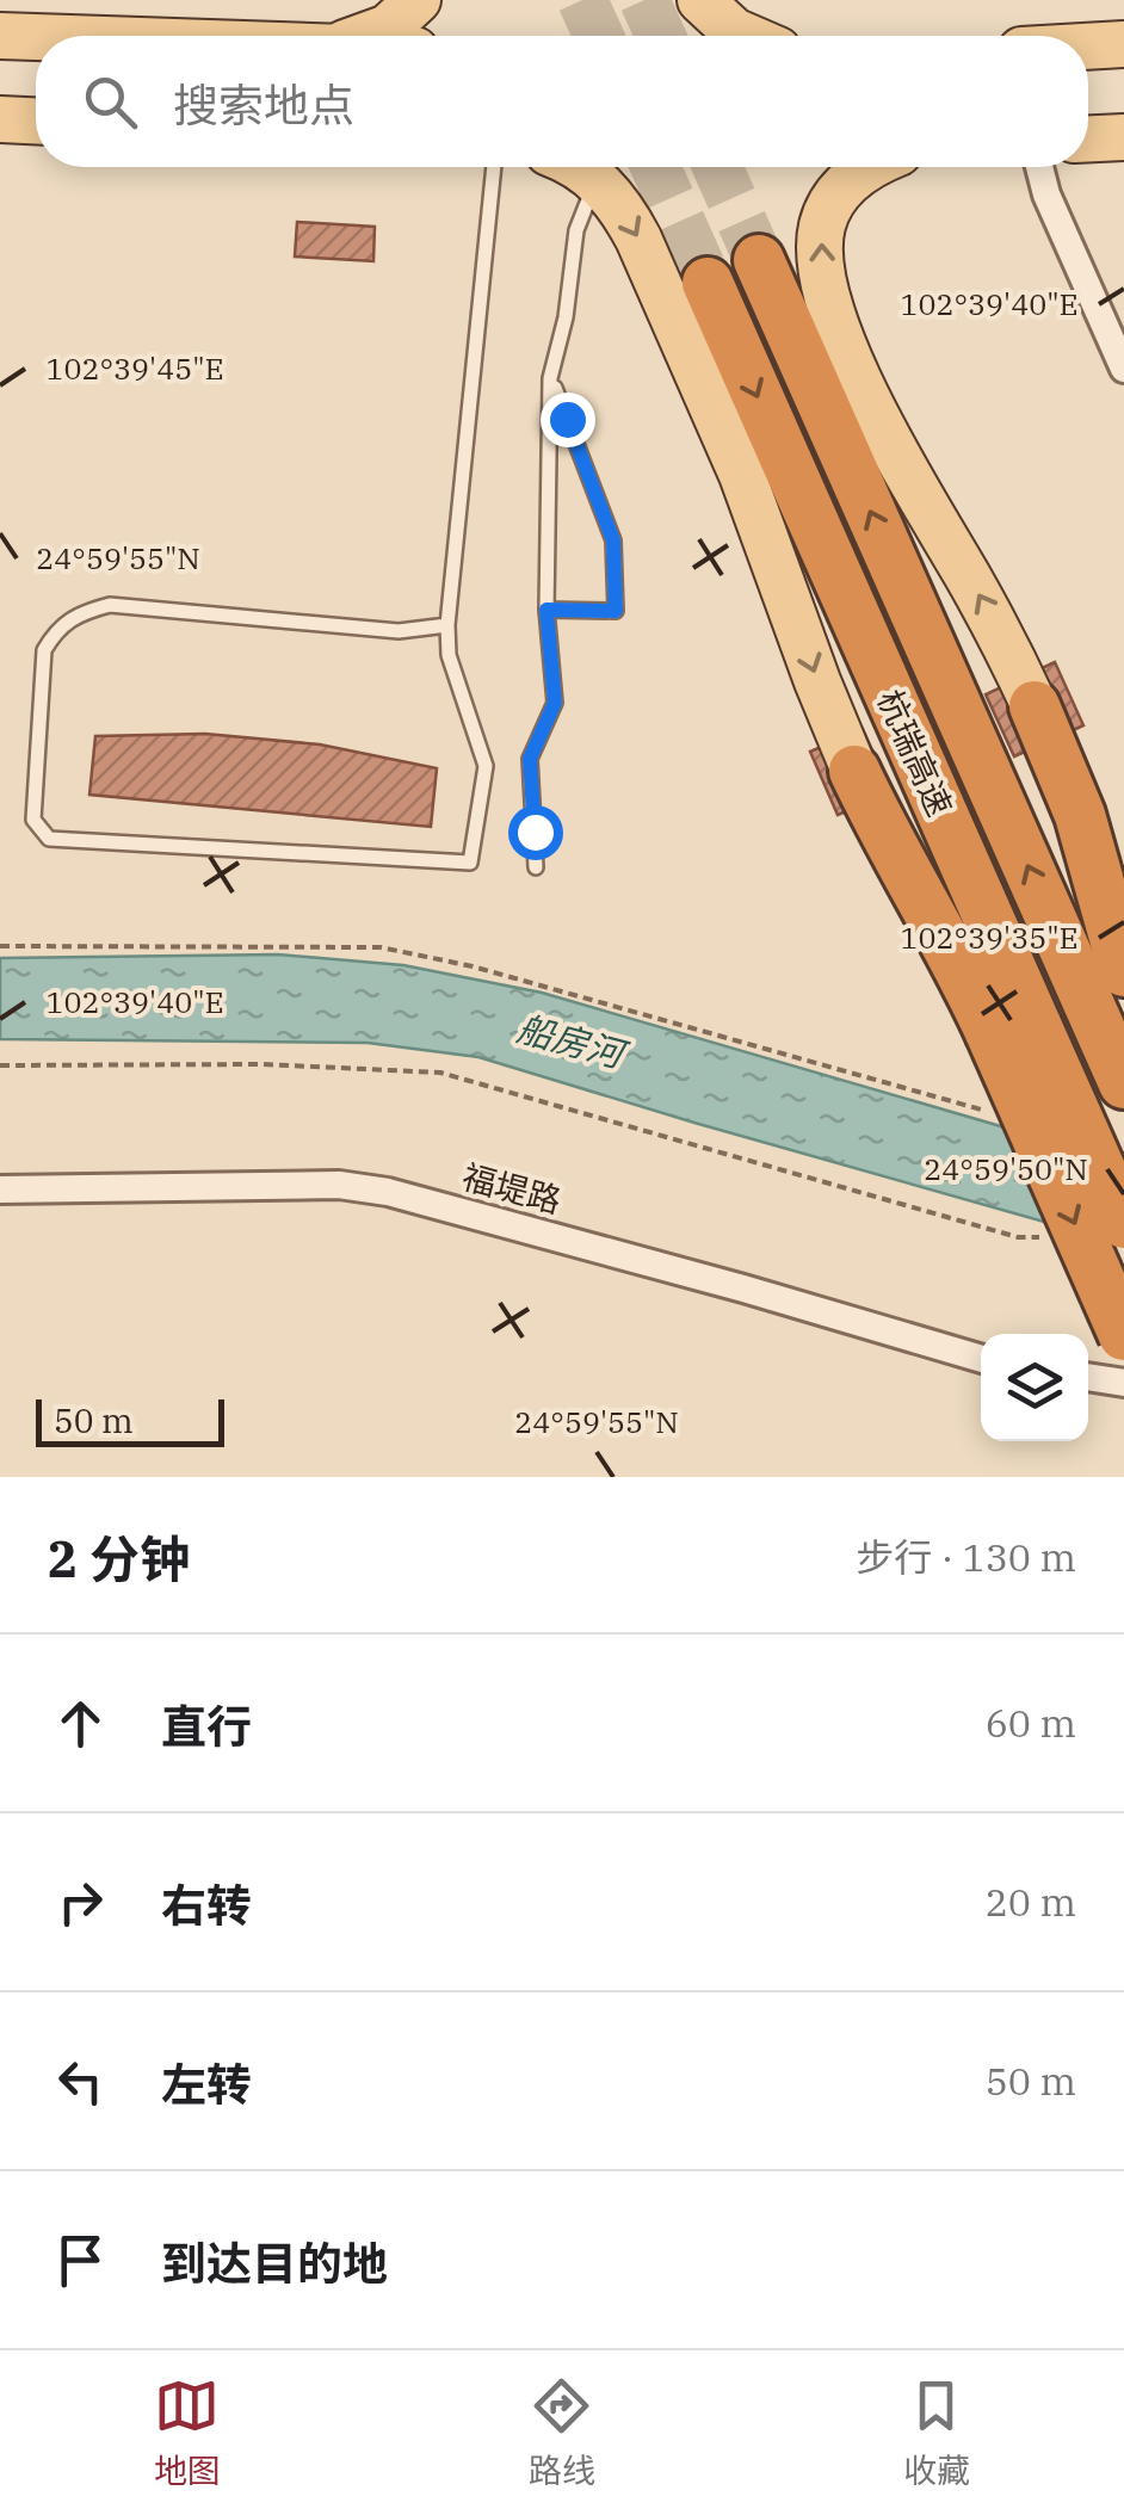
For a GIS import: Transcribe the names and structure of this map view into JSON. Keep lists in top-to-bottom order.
{
  "streets": {
    "highway": ["杭瑞高速"],
    "street": ["福堤路"]
  },
  "water": ["船房河"],
  "scale_bar": "50 m",
  "page": {
    "search": "搜索地点",
    "scale": "50 m",
    "heading": ["2 分钟", "步行 · 130 m"],
    "list": [
      ["直行", "60 m"],
      ["右转", "20 m"],
      ["左转", "50 m"],
      "到达目的地"
    ],
    "nav": ["地图", "路线", "收藏"]
  },
  "coordinates": [
    "102°39'40\"E",
    "102°39'45\"E",
    "24°59'55\"N",
    "102°39'35\"E",
    "24°59'50\"N"
  ]
}
